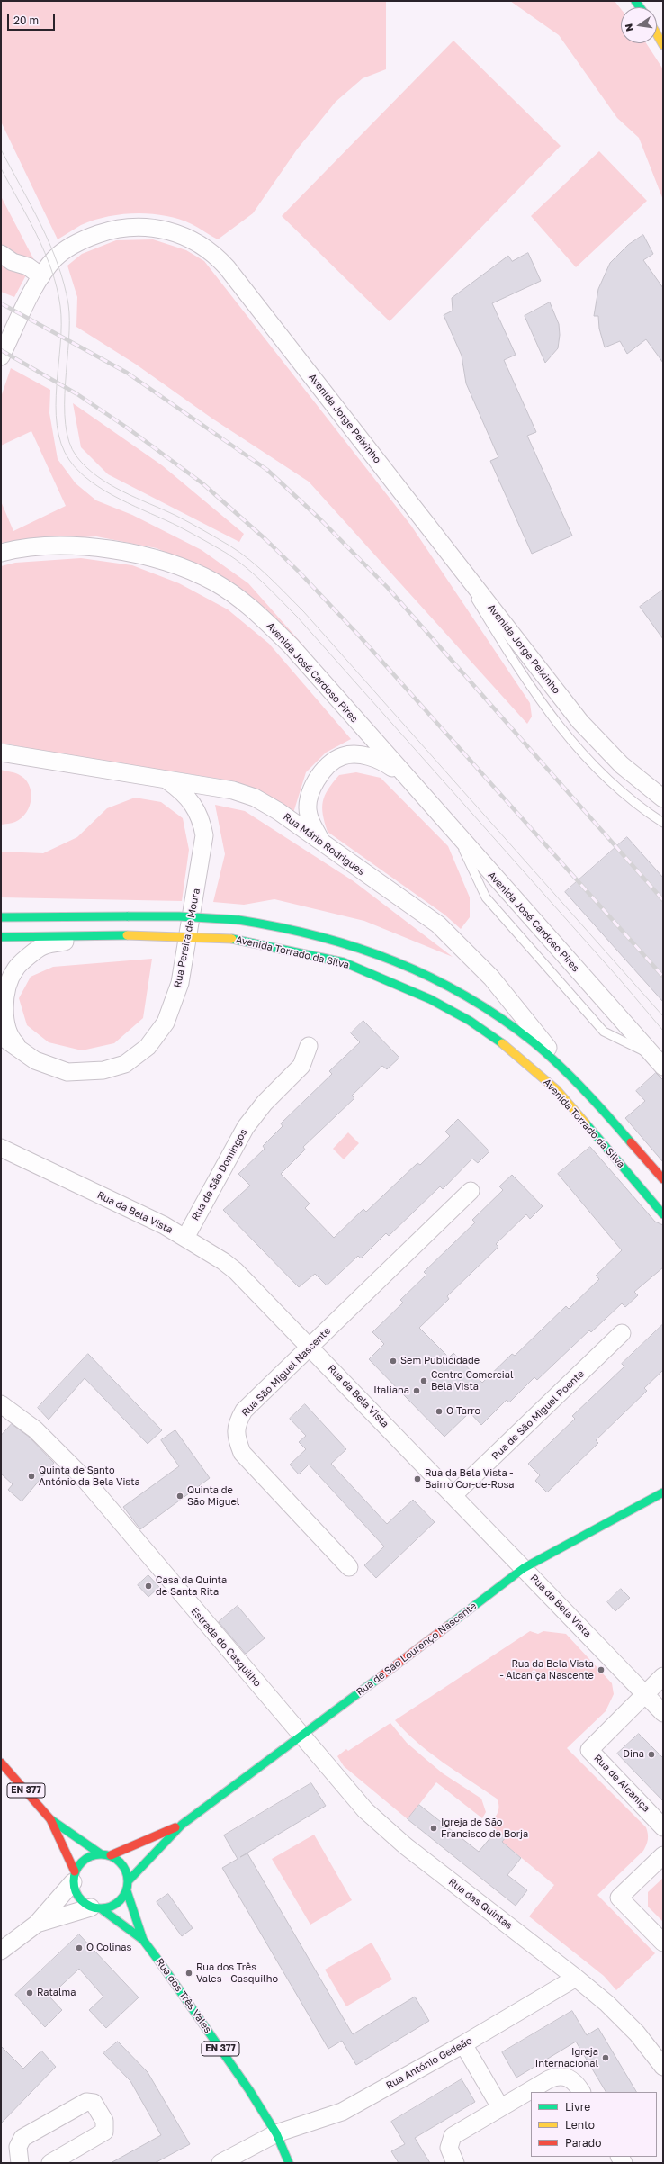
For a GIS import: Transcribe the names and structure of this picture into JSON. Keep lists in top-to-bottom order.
{
  "streets": {
    "main road": [
      "Avenida Torrado da Silva",
      "Rua de São Lourenço Nascente",
      "EN 377",
      "Rua dos Três Vales"
    ],
    "street": [
      "Avenida Jorge Peixinho",
      "Avenida José Cardoso Pires",
      "Rua Mário Rodrigues",
      "Rua Pereira de Moura",
      "Rua de São Domingos",
      "Rua da Bela Vista",
      "Rua São Miguel Nascente",
      "Rua de São Miguel Poente",
      "Estrada do Casquilho",
      "Rua de Alcaniça",
      "Rua das Quintas",
      "Rua António Gedeão"
    ]
  },
  "crossings": [
    ["Avenida José Cardoso Pires", "Rua Mário Rodrigues"],
    ["Rua Mário Rodrigues", "Rua Pereira de Moura"],
    ["Rua Mário Rodrigues", "Avenida Torrado da Silva"],
    ["Rua Pereira de Moura", "Avenida Torrado da Silva"],
    ["Rua de São Domingos", "Rua da Bela Vista"],
    ["Rua da Bela Vista", "Rua São Miguel Nascente"],
    ["Rua da Bela Vista", "Rua de São Miguel Poente"],
    ["Rua da Bela Vista", "Rua de São Lourenço Nascente"],
    ["Rua da Bela Vista", "Rua de Alcaniça"],
    ["Estrada do Casquilho", "Rua de São Lourenço Nascente"],
    ["Estrada do Casquilho", "Rua das Quintas"],
    ["Rua de São Lourenço Nascente", "Rua das Quintas"],
    ["Rua de São Lourenço Nascente", "Rua dos Três Vales"],
    ["Rua das Quintas", "Rua António Gedeão"],
    ["Rua dos Três Vales", "Rua António Gedeão"]
  ],
  "places": [
    "Sem Publicidade",
    "Centro Comercial Bela Vista",
    "Italiana",
    "O Tarro",
    "Quinta de Santo António da Bela Vista",
    "Rua da Bela Vista - Bairro Cor-de-Rosa",
    "Quinta de São Miguel",
    "Casa da Quinta de Santa Rita",
    "Rua da Bela Vista - Alcaniça Nascente",
    "Dina",
    "Igreja de São Francisco de Borja",
    "O Colinas",
    "Rua dos Três Vales - Casquilho",
    "Ratalma",
    "Igreja Internacional"
  ],
  "legend": ["Livre", "Lento", "Parado"],
  "scale_bar": "20 m",
  "north": "left"
}
